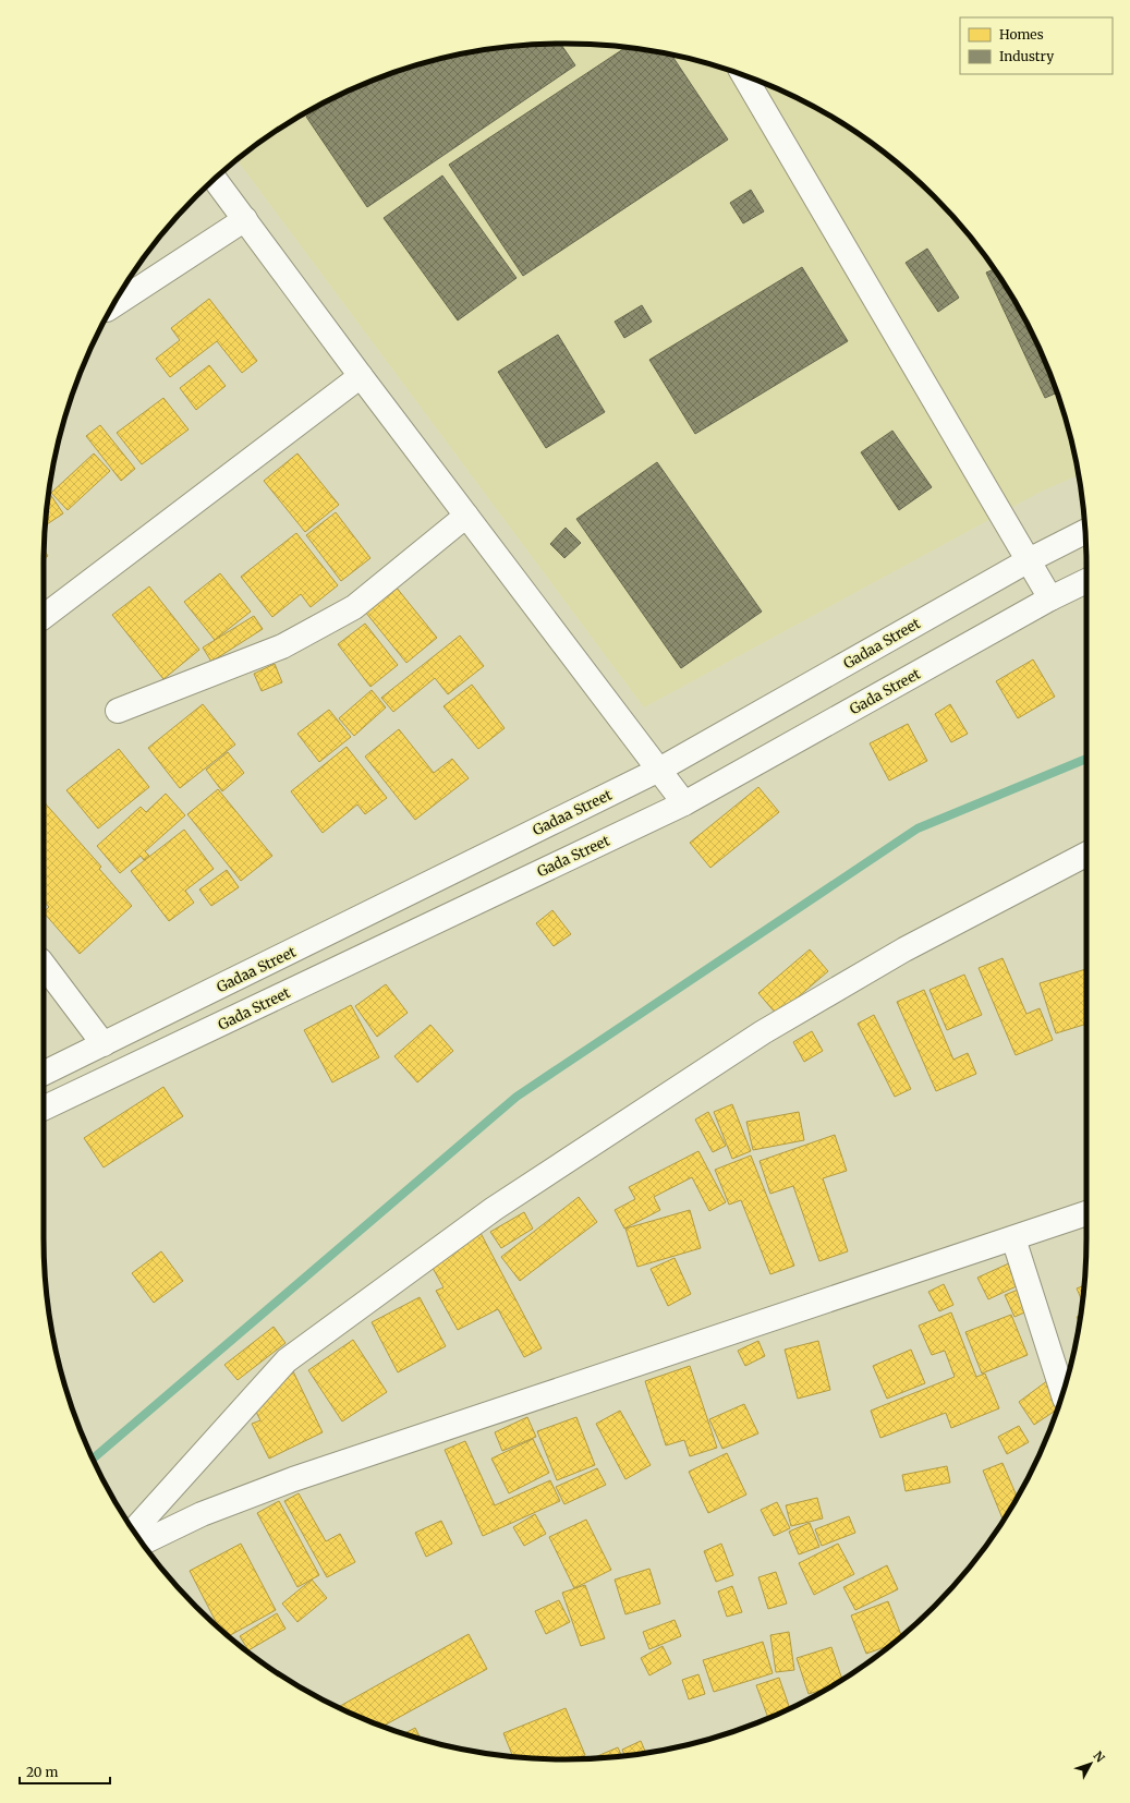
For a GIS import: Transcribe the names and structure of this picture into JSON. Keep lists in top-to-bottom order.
{
  "streets": {
    "street": ["Gadaa Street", "Gada Street"]
  },
  "legend": ["Homes", "Industry"],
  "scale_bar": "20 m",
  "north": "top right"
}
